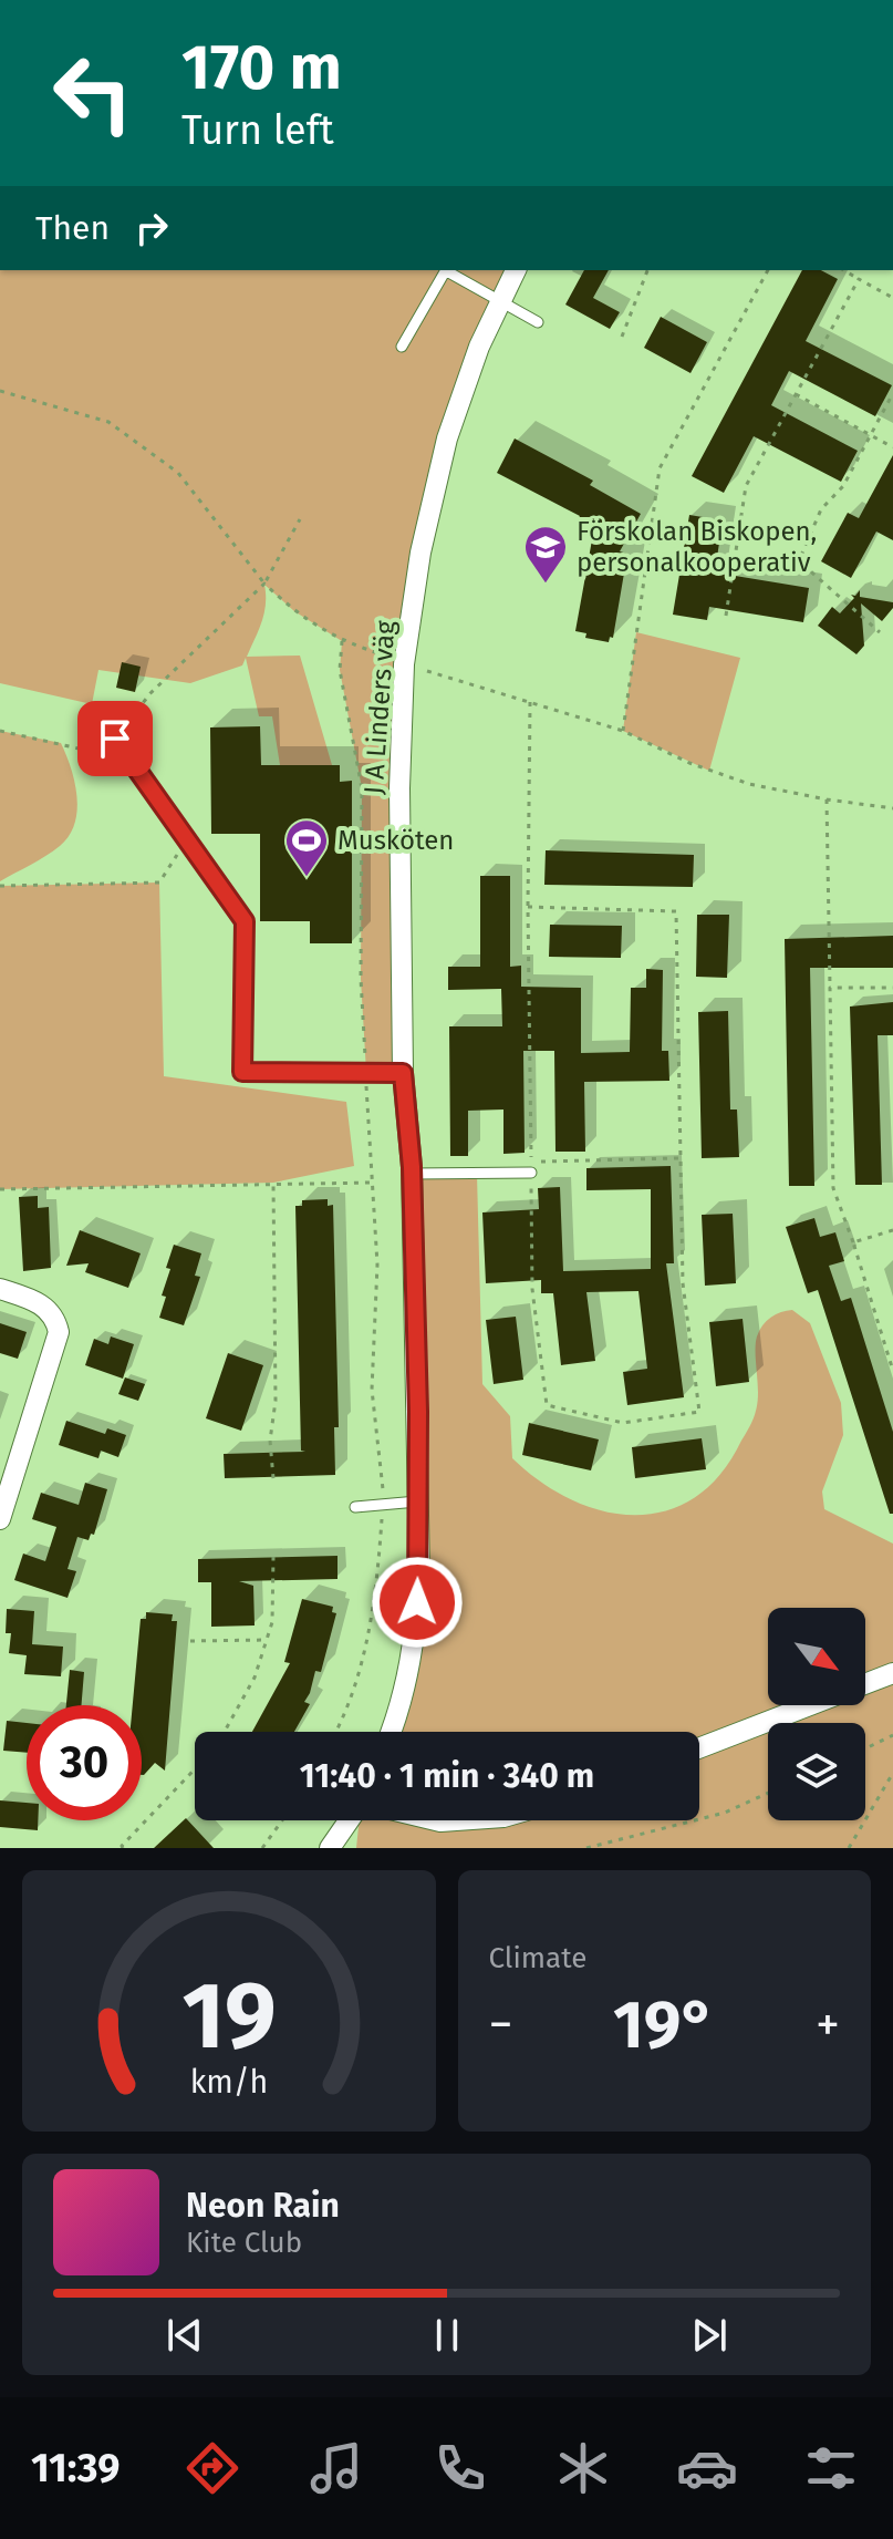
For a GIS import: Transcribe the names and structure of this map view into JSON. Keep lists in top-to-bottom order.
{
  "streets": {
    "street": ["J A Linders väg"]
  },
  "places": {
    "school or university": ["Förskolan Biskopen, personalkooperativ"],
    "sports": ["Musköten"]
  },
  "north": "bottom right",
  "page": {
    "turn": ["170 m", "Turn left"],
    "then": "Then",
    "limit": "30",
    "trip": "11:40 · 1 min · 340 m",
    "tile": "Climate",
    "heat": ["−", "19°", "+"],
    "song": ["Neon Rain", "Kite Club"],
    "tabs": "11:39",
    "gauge": ["19", "km/h"]
  }
}
